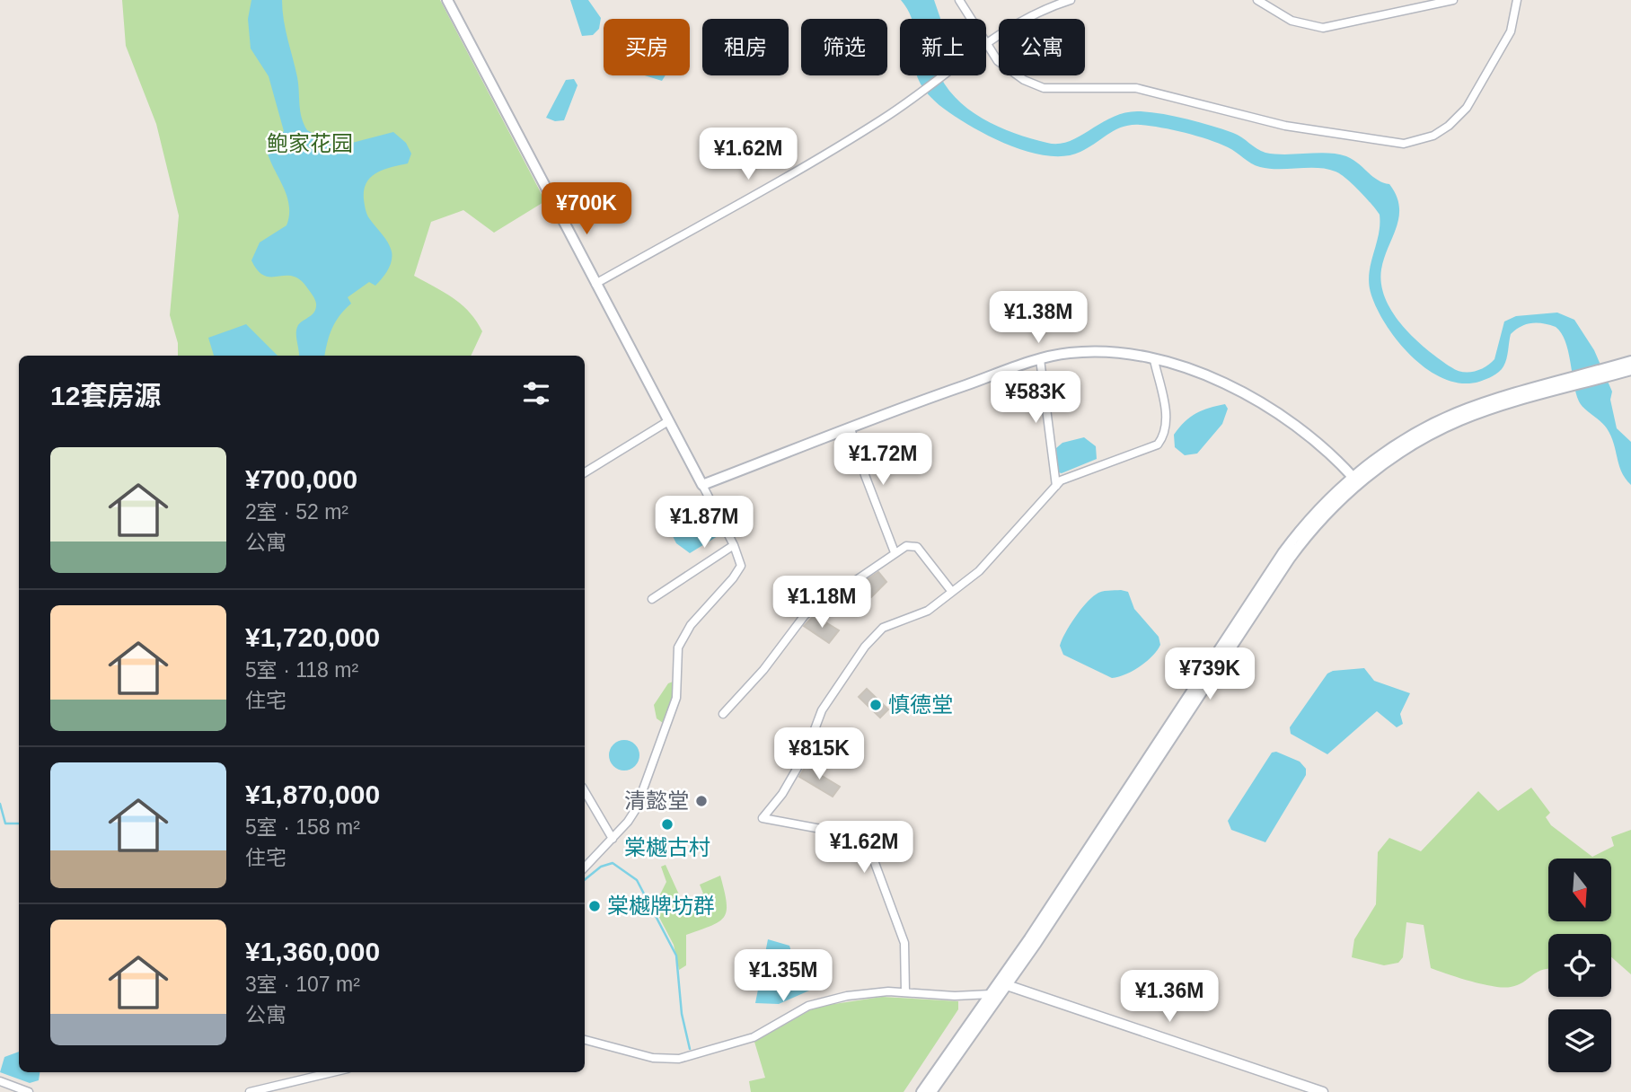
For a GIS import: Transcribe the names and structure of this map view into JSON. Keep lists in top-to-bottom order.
{
  "parks": ["鲍家花园"],
  "places": [
    "慎德堂",
    "清懿堂",
    "棠樾古村",
    "棠樾牌坊群"
  ],
  "north": "bottom",
  "page": {
    "chip": [
      "买房",
      "租房",
      "筛选",
      "新上",
      "公寓"
    ],
    "price": [
      "¥1.62M",
      "¥700K",
      "¥1.38M",
      "¥583K",
      "¥1.72M",
      "¥1.87M",
      "¥1.18M",
      "¥739K",
      "¥815K",
      "¥1.62M",
      "¥1.35M",
      "¥1.36M"
    ],
    "heading": "12套房源",
    "list": [
      {
        "name": "¥700,000",
        "note": "2室 · 52 m² · 公寓"
      },
      {
        "name": "¥1,720,000",
        "note": "5室 · 118 m² · 住宅"
      },
      {
        "name": "¥1,870,000",
        "note": "5室 · 158 m² · 住宅"
      },
      {
        "name": "¥1,360,000",
        "note": "3室 · 107 m² · 公寓"
      }
    ]
  }
}
